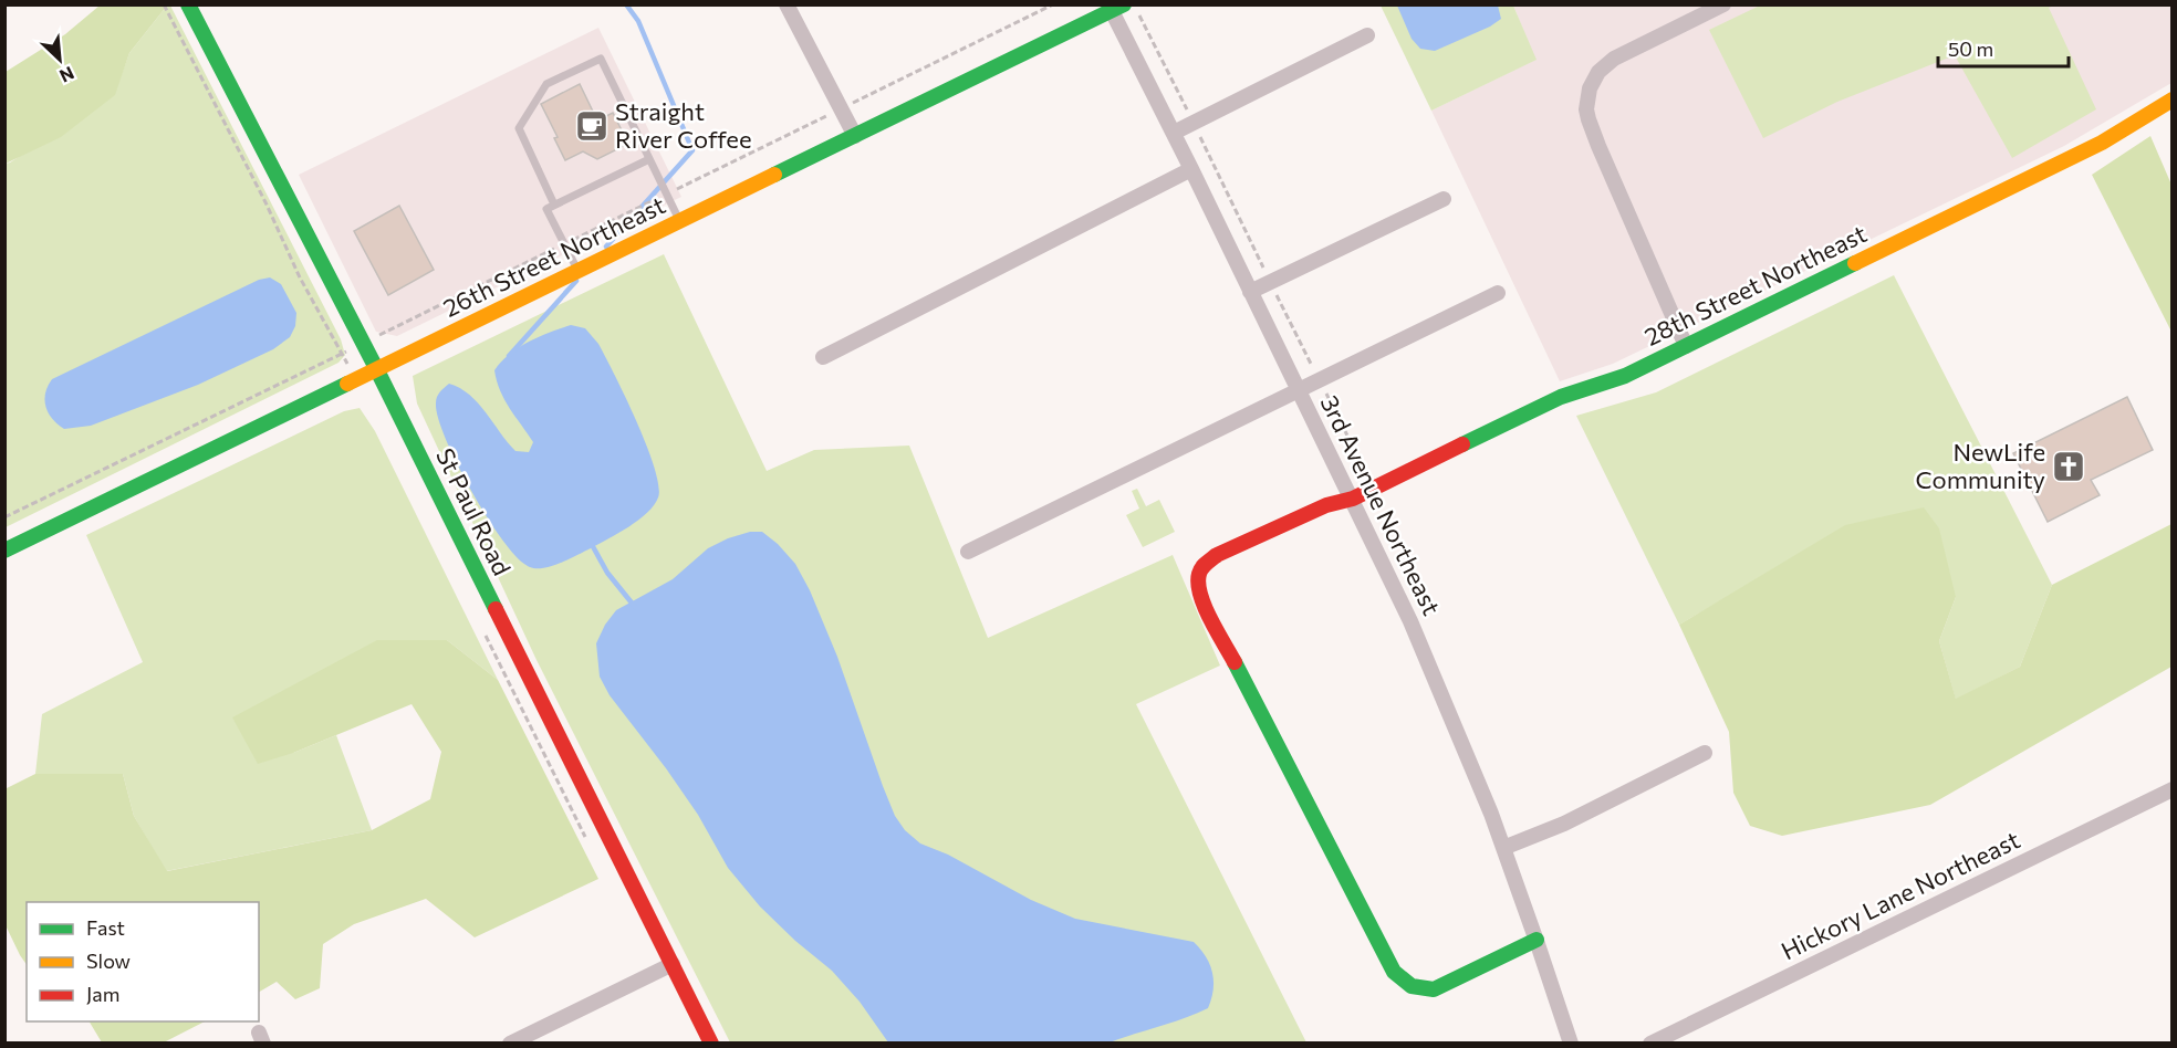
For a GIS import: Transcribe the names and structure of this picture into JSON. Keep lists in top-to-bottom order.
{
  "streets": {
    "street": [
      "26th Street Northeast",
      "28th Street Northeast",
      "3rd Avenue Northeast",
      "St Paul Road",
      "Hickory Lane Northeast"
    ]
  },
  "crossings": [
    ["26th Street Northeast", "3rd Avenue Northeast"],
    ["26th Street Northeast", "St Paul Road"],
    ["28th Street Northeast", "3rd Avenue Northeast"]
  ],
  "places": {
    "cafe": ["Straight River Coffee"],
    "church": ["NewLife Community"]
  },
  "legend": ["Fast", "Slow", "Jam"],
  "scale_bar": "50 m",
  "north": "bottom right"
}
